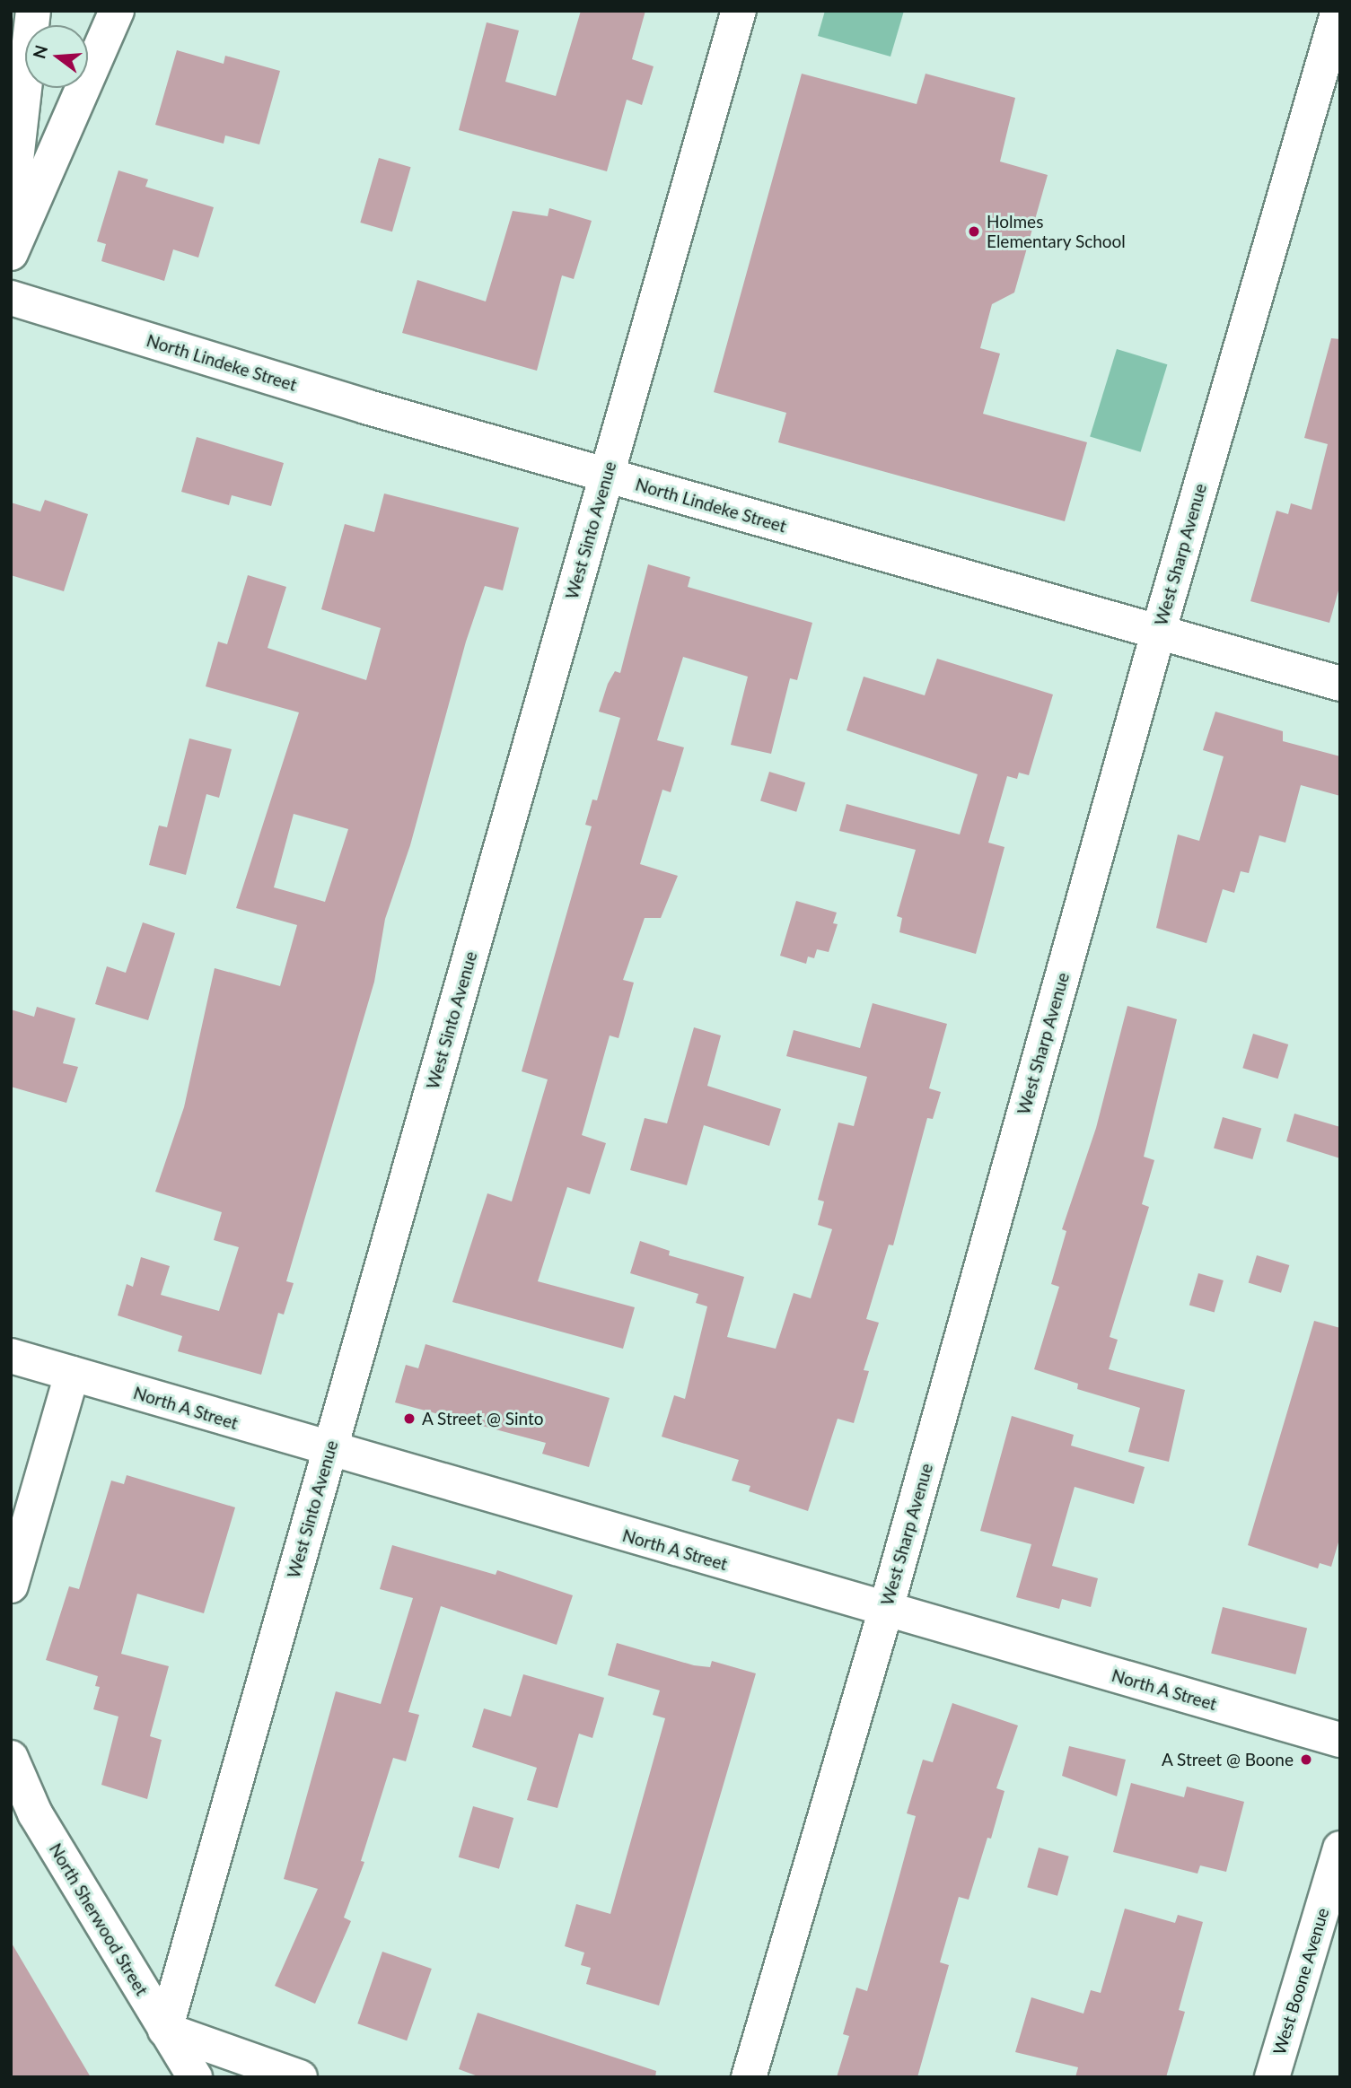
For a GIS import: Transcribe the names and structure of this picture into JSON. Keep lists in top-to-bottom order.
{
  "streets": {
    "street": [
      "North Lindeke Street",
      "West Sinto Avenue",
      "West Sharp Avenue",
      "North A Street",
      "North Sherwood Street",
      "West Boone Avenue"
    ]
  },
  "crossings": [
    ["North Lindeke Street", "West Sinto Avenue"],
    ["North Lindeke Street", "West Sharp Avenue"],
    ["West Sinto Avenue", "North A Street"],
    ["West Sinto Avenue", "North Sherwood Street"],
    ["West Sharp Avenue", "North A Street"]
  ],
  "places": ["Holmes Elementary School", "A Street @ Sinto", "A Street @ Boone"],
  "north": "left"
}
